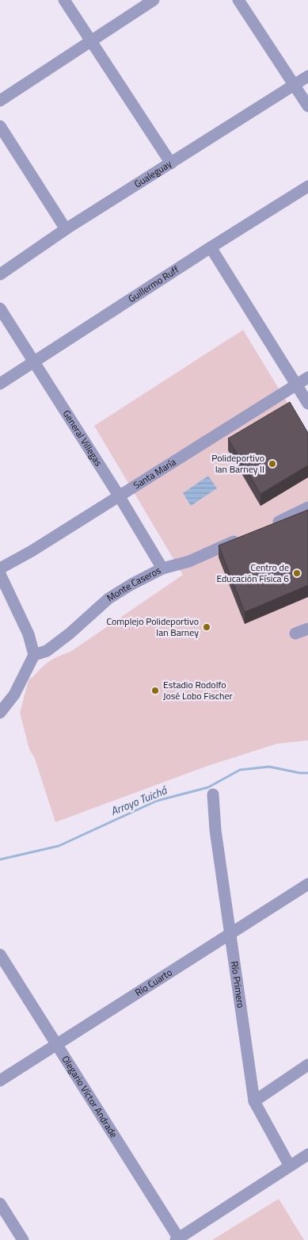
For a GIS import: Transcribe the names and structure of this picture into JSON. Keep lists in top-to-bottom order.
{
  "streets": {
    "street": [
      "Gualeguay",
      "Guillermo Ruff",
      "General Villegas",
      "Santa María",
      "Monte Caseros",
      "Río Cuarto",
      "Río Primero",
      "Olegario Víctor Andrade"
    ]
  },
  "crossings": [
    ["Guillermo Ruff", "General Villegas"],
    ["General Villegas", "Santa María"],
    ["General Villegas", "Monte Caseros"],
    ["Río Cuarto", "Río Primero"],
    ["Río Cuarto", "Olegario Víctor Andrade"]
  ],
  "water": ["Arroyo Tuichá"],
  "places": [
    "Polideportivo Ian Barney II",
    "Centro de Educación Física 6",
    "Complejo Polideportivo Ian Barney",
    "Estadio Rodolfo José Lobo Fischer"
  ]
}
